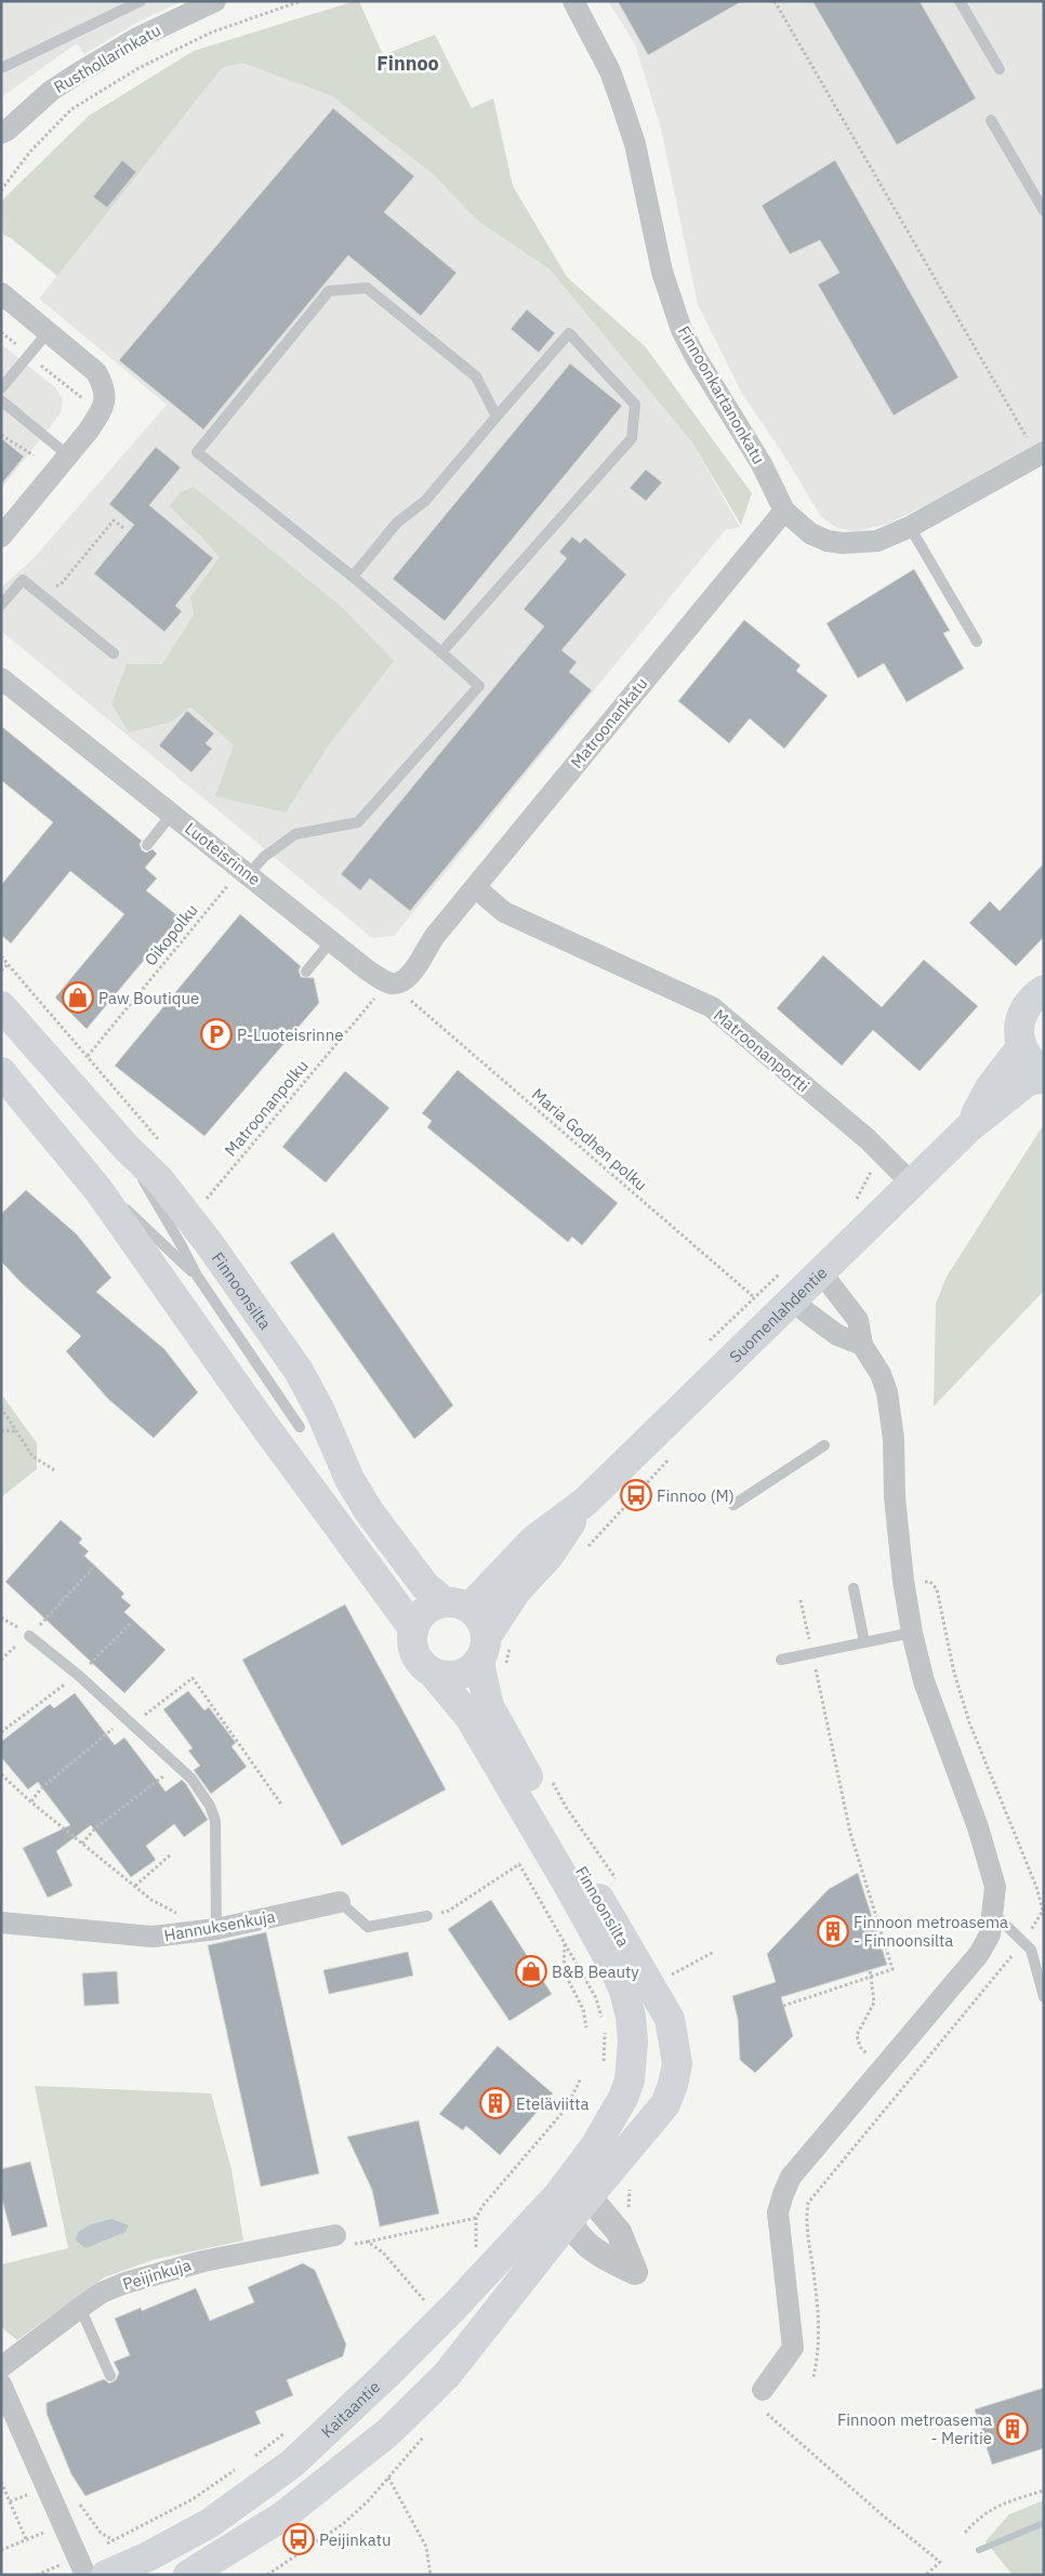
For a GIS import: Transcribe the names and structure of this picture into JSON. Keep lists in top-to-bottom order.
{
  "streets": {
    "main road": ["Finnoonsilta", "Suomenlahdentie", "Kaitaantie"],
    "street": [
      "Rusthollarinkatu",
      "Finnoonkartanonkatu",
      "Matroonankatu",
      "Luoteisrinne",
      "Matroonanportti",
      "Hannuksenkuja",
      "Peijinkuja"
    ],
    "path": ["Oikopolku", "Matroonanpolku", "Maria Godhen polku"]
  },
  "crossings": [
    ["Finnoonkartanonkatu", "Matroonankatu"],
    ["Matroonankatu", "Luoteisrinne"],
    ["Matroonankatu", "Matroonanportti"],
    ["Matroonankatu", "Matroonanpolku"],
    ["Luoteisrinne", "Oikopolku"],
    ["Luoteisrinne", "Matroonanpolku"],
    ["Matroonanportti", "Suomenlahdentie"],
    ["Finnoonsilta", "Suomenlahdentie"],
    ["Finnoonsilta", "Kaitaantie"]
  ],
  "districts": ["Finnoo"],
  "places": {
    "shop": ["Paw Boutique", "B&B Beauty"],
    "parking": ["P-Luoteisrinne"],
    "bus stop": ["Finnoo (M)", "Peijinkatu"],
    "building": ["Finnoon metroasema - Finnoonsilta", "Eteläviitta", "Finnoon metroasema - Meritie"]
  }
}
